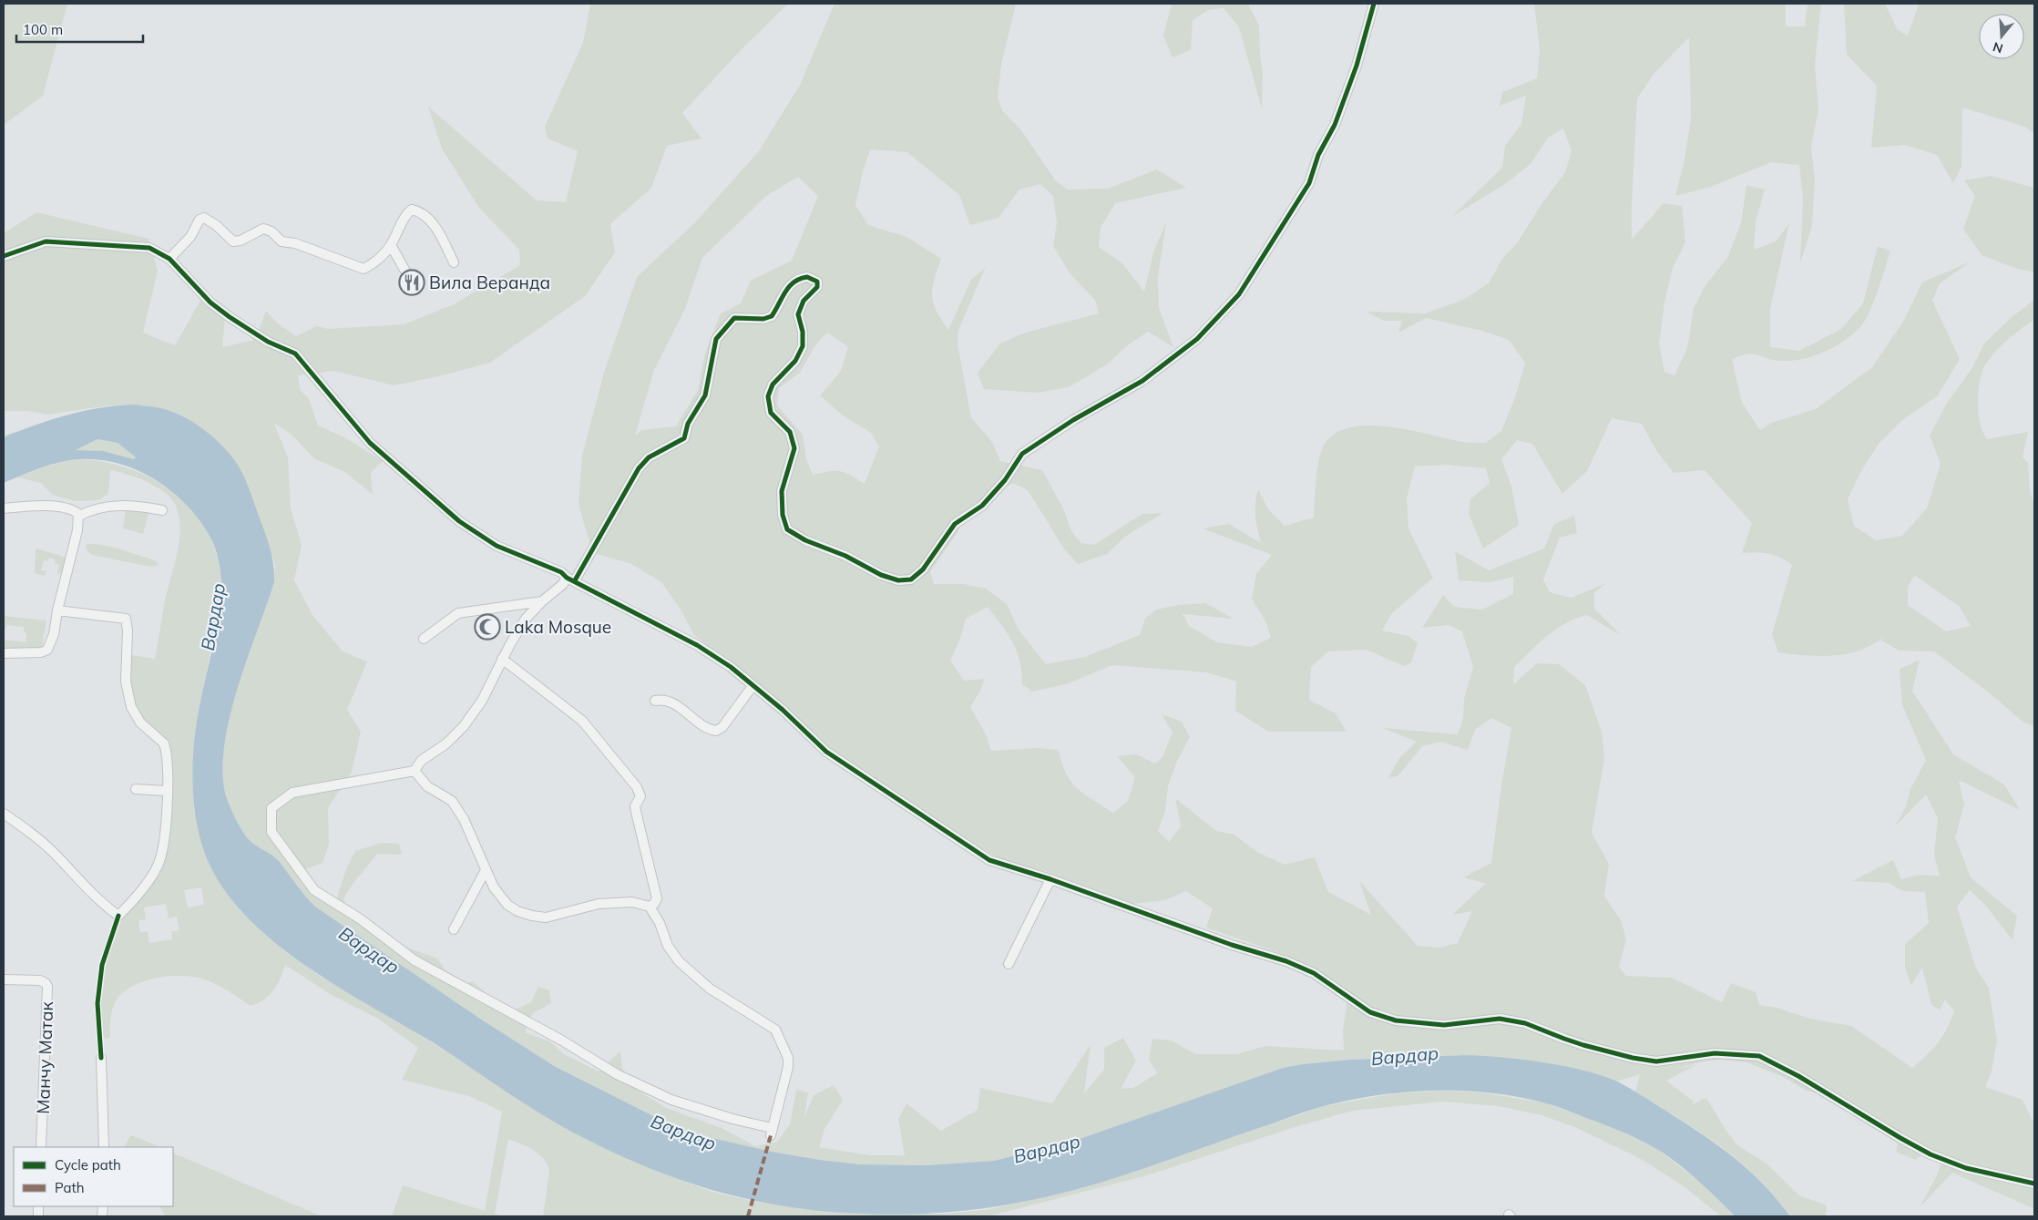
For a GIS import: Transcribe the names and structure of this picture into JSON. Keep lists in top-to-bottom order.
{
  "streets": {
    "street": ["Манчу Матак"]
  },
  "water": ["Вардар"],
  "places": {
    "restaurant": ["Вила Веранда"],
    "mosque": ["Laka Mosque"]
  },
  "legend": ["Cycle path", "Path"],
  "scale_bar": "100 m",
  "north": "bottom"
}
